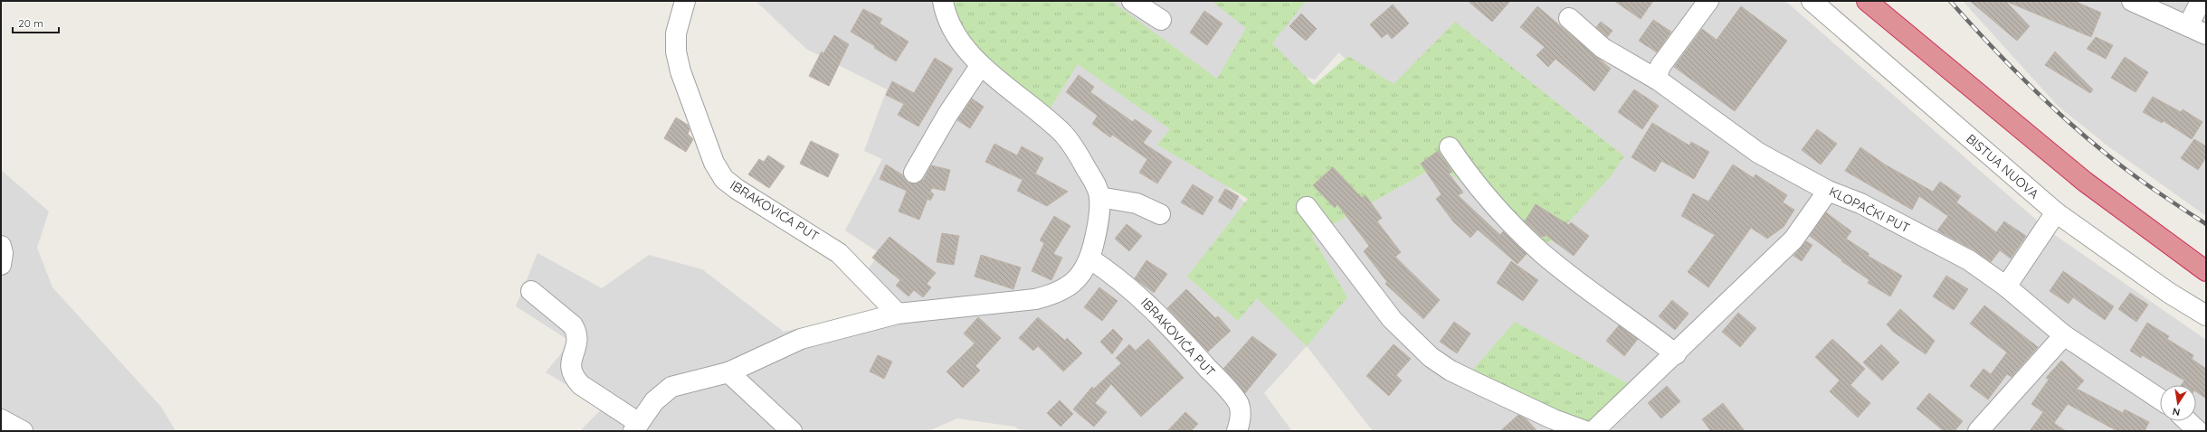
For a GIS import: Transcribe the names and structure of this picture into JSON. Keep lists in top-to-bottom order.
{
  "streets": {
    "street": ["BISTUA NUOVA", "KLOPAČKI PUT", "IBRAKOVIĆA PUT"]
  },
  "scale_bar": "20 m",
  "north": "bottom"
}
